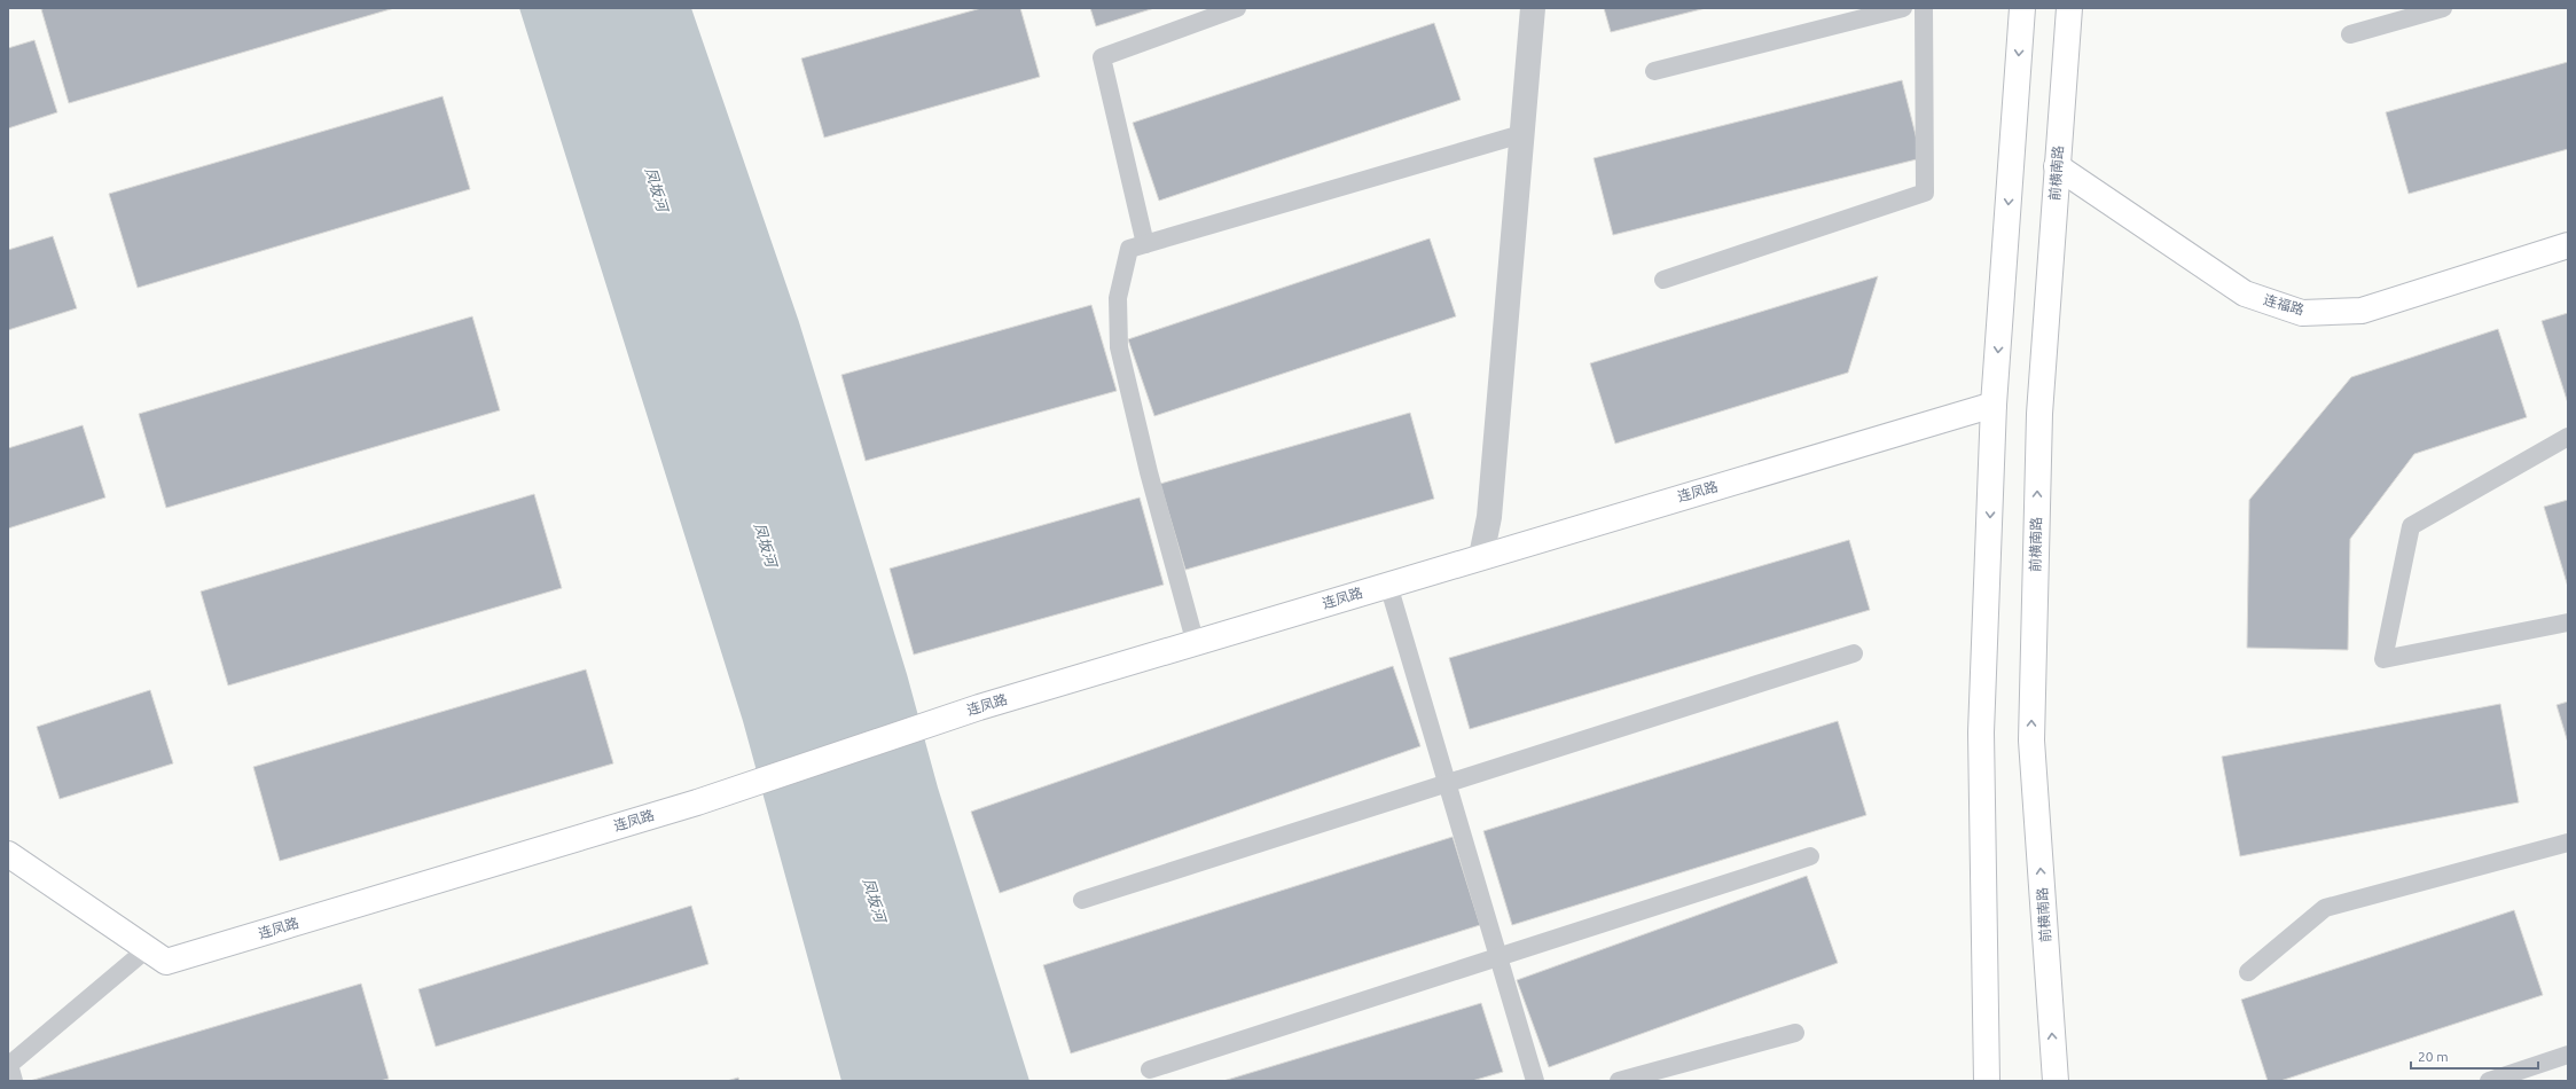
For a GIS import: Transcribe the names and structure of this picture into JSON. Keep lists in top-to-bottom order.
{
  "streets": {
    "street": ["前横南路", "连福路", "连凤路"]
  },
  "crossings": [
    ["前横南路", "连福路"]
  ],
  "water": ["凤坂河"],
  "scale_bar": "20 m"
}
